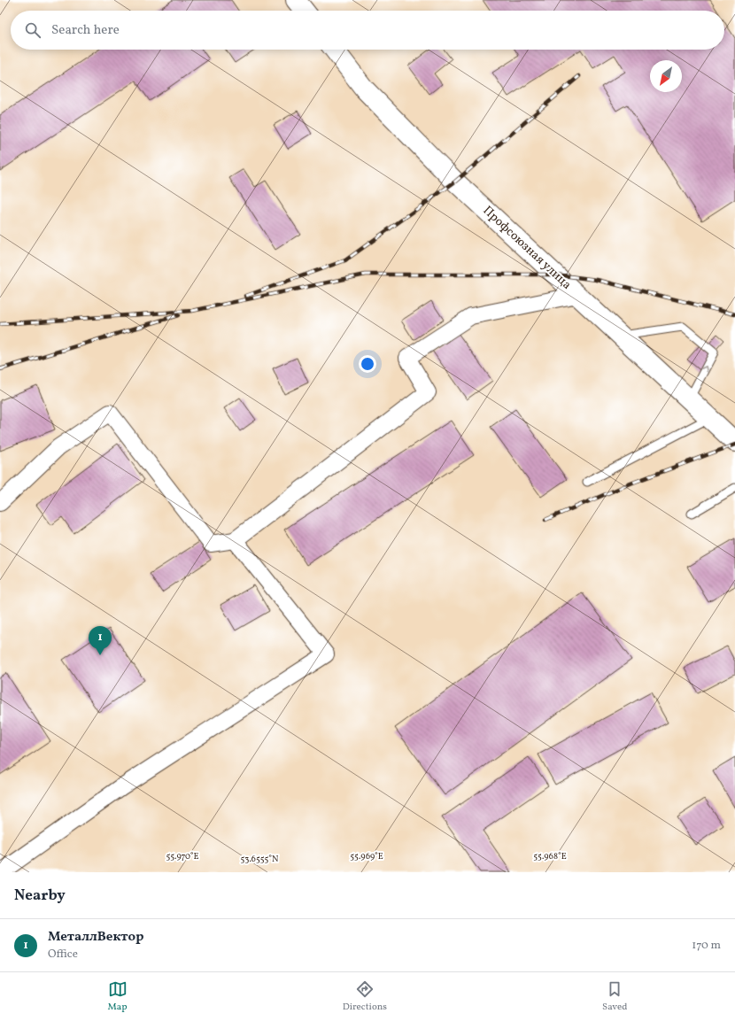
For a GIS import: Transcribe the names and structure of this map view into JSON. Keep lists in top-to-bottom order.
{
  "streets": {
    "main road": ["Профсоюзная улица"]
  },
  "north": "bottom left",
  "page": {
    "search": "Search here",
    "pins": "1",
    "heading": "Nearby",
    "list": [
      {
        "mark": "1",
        "name": "МеталлВектор",
        "note": "Office",
        "value": "170 m"
      }
    ],
    "nav": ["Map", "Directions", "Saved"]
  },
  "coordinates": [
    "55.970°E",
    "55.969°E",
    "55.968°E",
    "53.6555°N"
  ]
}
